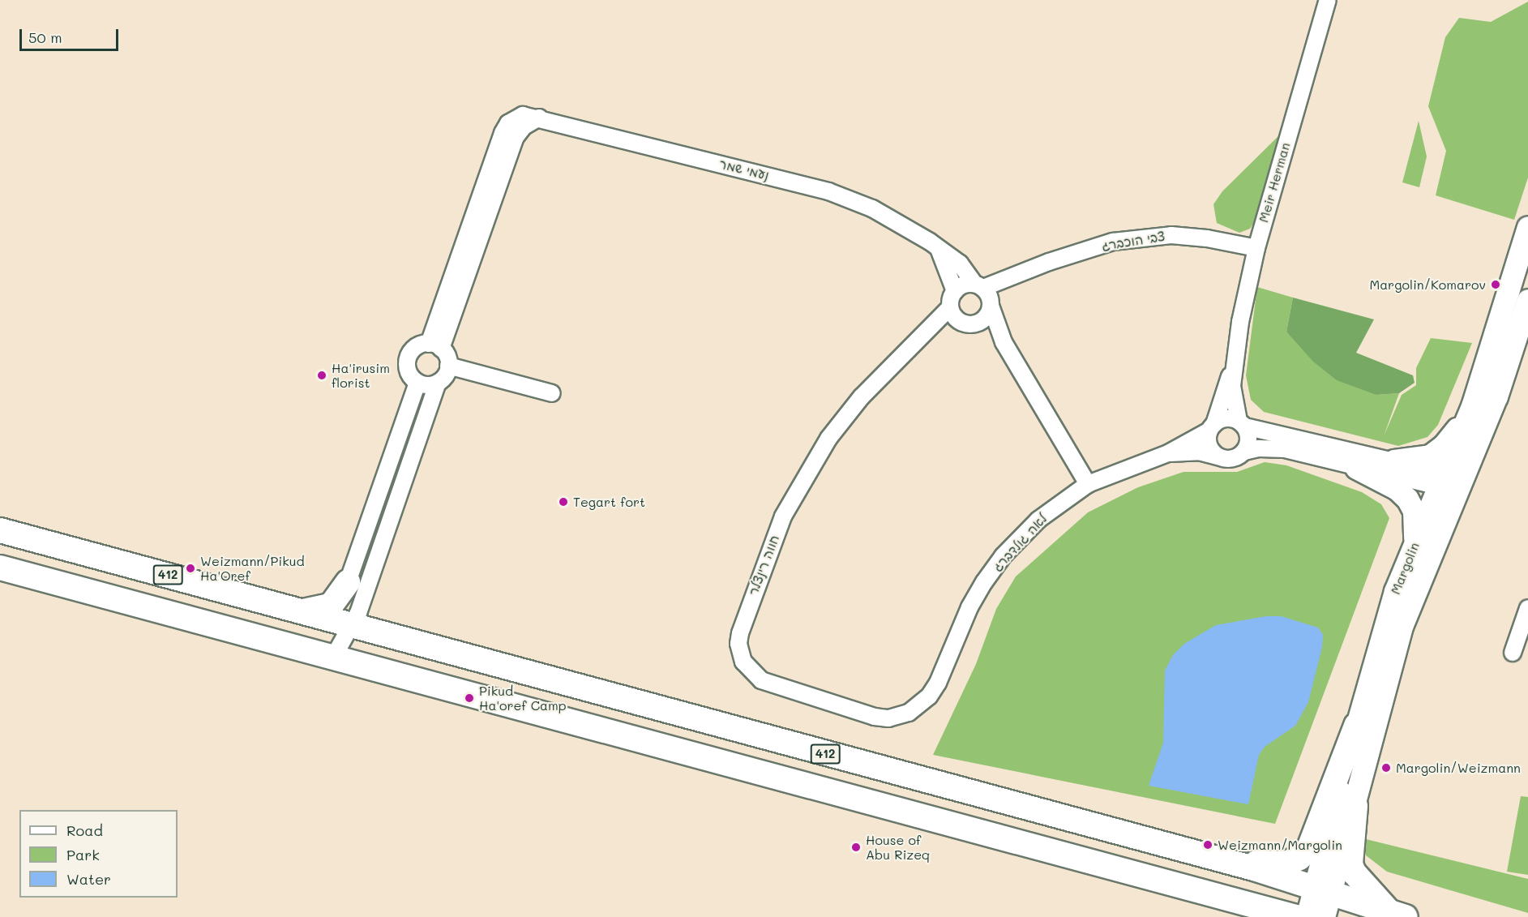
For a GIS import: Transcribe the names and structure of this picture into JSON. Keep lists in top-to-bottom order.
{
  "streets": {
    "main road": ["Margolin", "412"],
    "street": [
      "נעמי שמר",
      "Meir Herman",
      "צבי הוכברג",
      "לאה גולדברג",
      "חווה רינצלר"
    ]
  },
  "crossings": [
    ["נעמי שמר", "צבי הוכברג"],
    ["נעמי שמר", "חווה רינצלר"],
    ["Meir Herman", "צבי הוכברג"],
    ["צבי הוכברג", "חווה רינצלר"],
    ["לאה גולדברג", "חווה רינצלר"],
    ["Margolin", "412"]
  ],
  "places": [
    "Margolin/Komarov",
    "Ha'irusim florist",
    "Tegart fort",
    "Weizmann/Pikud Ha'Oref",
    "Pikud Ha'oref Camp",
    "Margolin/Weizmann",
    "Weizmann/Margolin",
    "House of Abu Rizeq"
  ],
  "legend": ["Road", "Park", "Water"],
  "scale_bar": "50 m"
}
